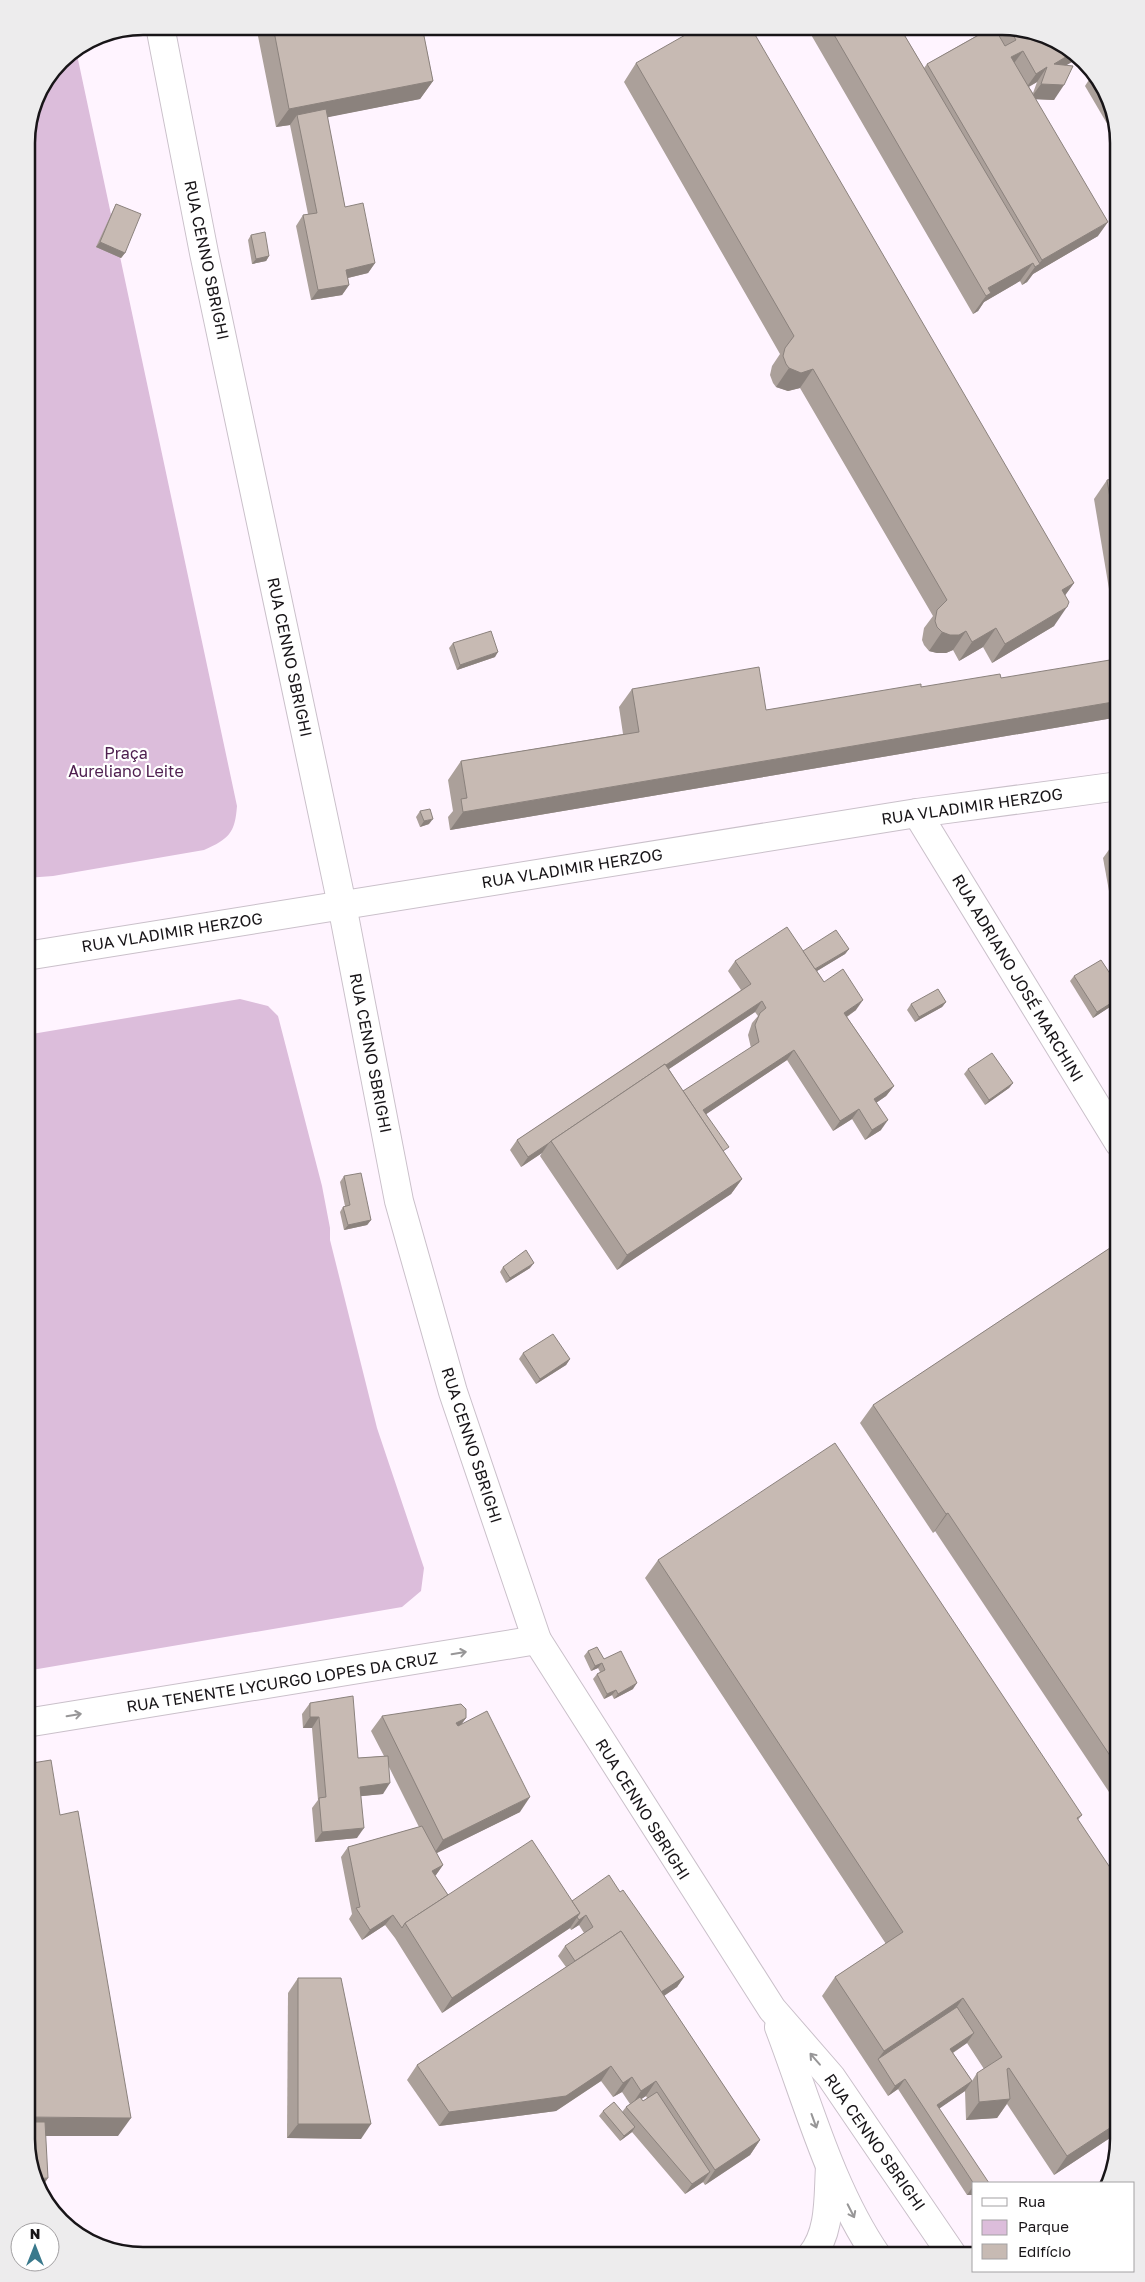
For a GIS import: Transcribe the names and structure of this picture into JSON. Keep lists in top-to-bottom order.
{
  "streets": {
    "street": [
      "RUA CENNO SBRIGHI",
      "RUA VLADIMIR HERZOG",
      "RUA ADRIANO JOSÉ MARCHINI",
      "RUA TENENTE LYCURGO LOPES DA CRUZ"
    ]
  },
  "crossings": [
    ["RUA CENNO SBRIGHI", "RUA VLADIMIR HERZOG"],
    ["RUA CENNO SBRIGHI", "RUA TENENTE LYCURGO LOPES DA CRUZ"],
    ["RUA VLADIMIR HERZOG", "RUA ADRIANO JOSÉ MARCHINI"]
  ],
  "one_way": ["RUA TENENTE LYCURGO LOPES DA CRUZ"],
  "parks": ["Praça Aureliano Leite"],
  "legend": ["Rua", "Parque", "Edifício"],
  "north": "top"
}
